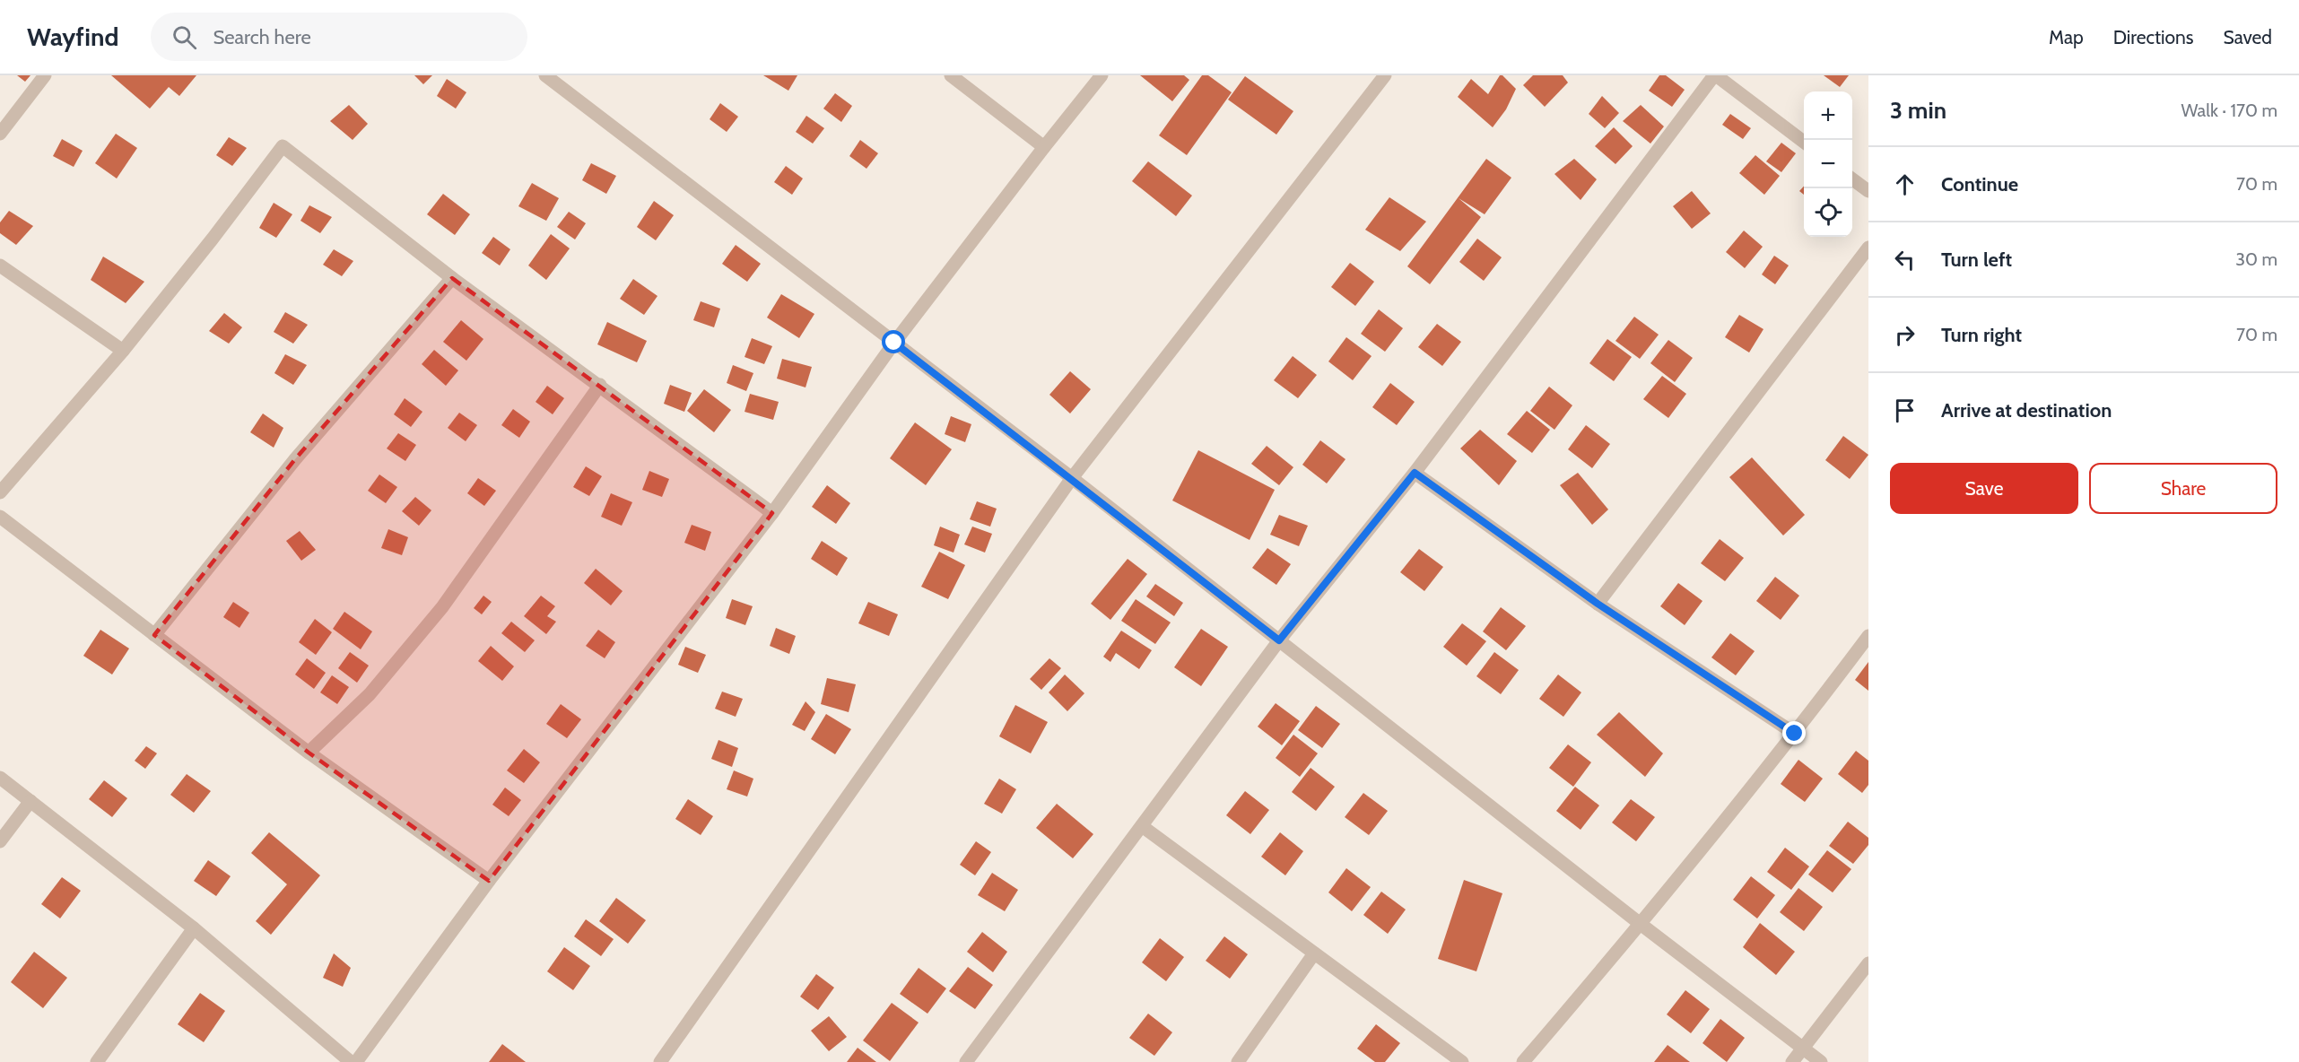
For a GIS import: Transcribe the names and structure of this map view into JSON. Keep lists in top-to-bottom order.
{
  "page": {
    "header": "Wayfind",
    "search": "Search here",
    "nav": ["Map", "Directions", "Saved"],
    "heading": ["3 min", "Walk · 170 m"],
    "map_buttons": ["+", "−"],
    "list": [
      ["Continue", "70 m"],
      ["Turn left", "30 m"],
      ["Turn right", "70 m"],
      "Arrive at destination"
    ],
    "buttons": ["Save", "Share"]
  }
}
